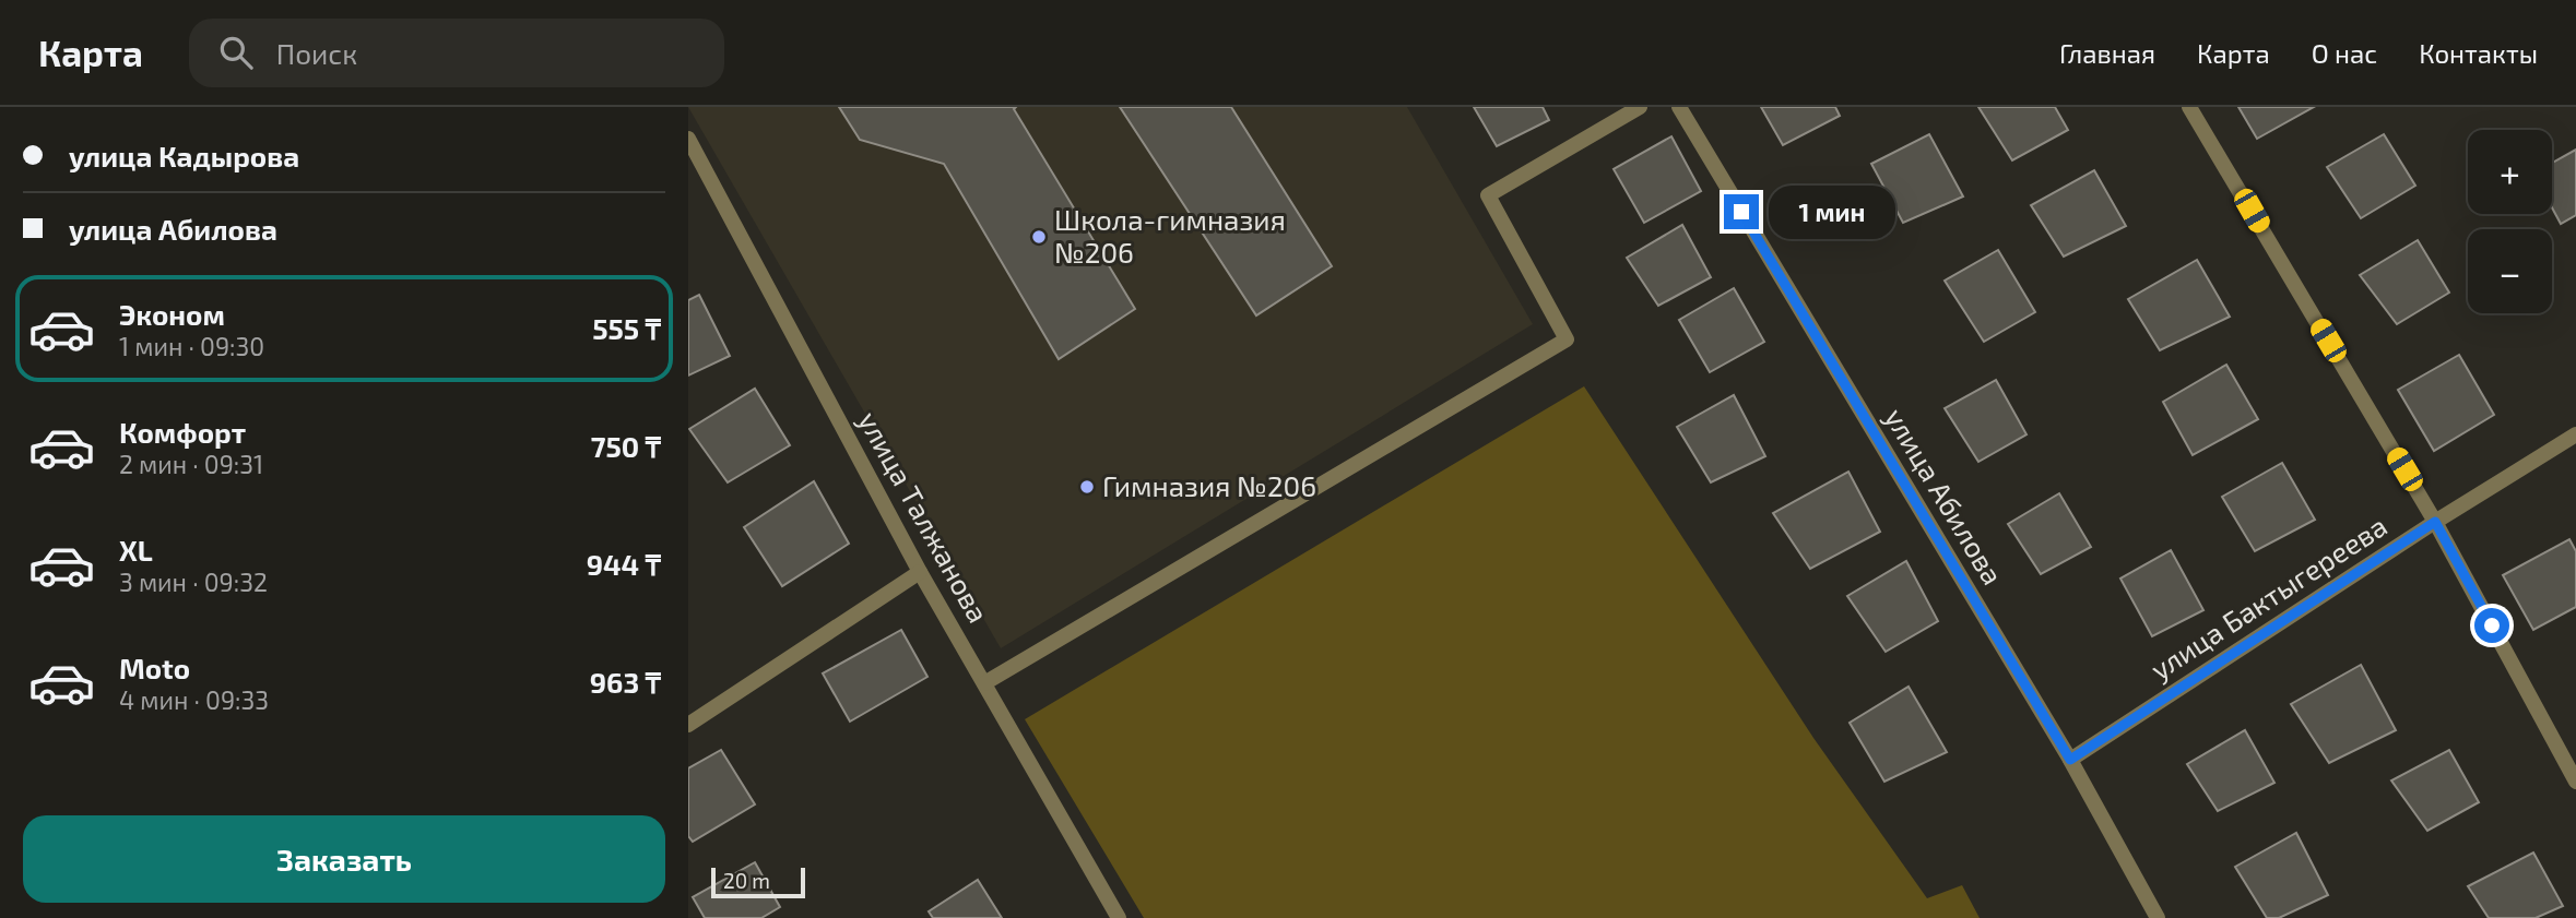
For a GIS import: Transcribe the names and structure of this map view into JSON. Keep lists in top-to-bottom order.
{
  "streets": {
    "street": ["улица Абилова", "улица Талжанова", "улица Бактыгереева"]
  },
  "crossings": [
    ["улица Абилова", "улица Бактыгереева"]
  ],
  "places": ["Школа-гимназия №206", "Гимназия №206"],
  "scale_bar": "20 m",
  "page": {
    "header": "Карта",
    "search": "Поиск",
    "nav": [
      "Главная",
      "Карта",
      "О нас",
      "Контакты"
    ],
    "banner": ["улица Кадырова", "улица Абилова"],
    "map_buttons": ["+", "−"],
    "bubble": "1 мин",
    "list": [
      {
        "name": "Эконом",
        "note": "1 мин · 09:30",
        "value": "555 ₸"
      },
      {
        "name": "Комфорт",
        "note": "2 мин · 09:31",
        "value": "750 ₸"
      },
      {
        "name": "XL",
        "note": "3 мин · 09:32",
        "value": "944 ₸"
      },
      {
        "name": "Moto",
        "note": "4 мин · 09:33",
        "value": "963 ₸"
      }
    ],
    "buttons": "Заказать",
    "scale": "20 m"
  }
}
